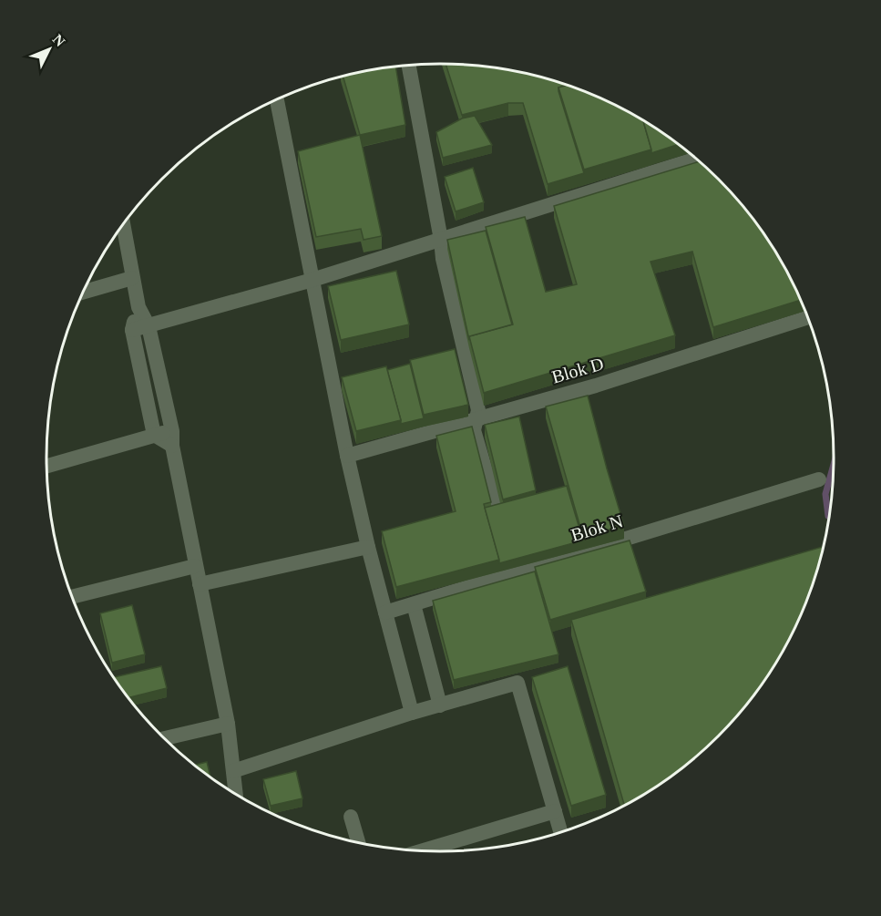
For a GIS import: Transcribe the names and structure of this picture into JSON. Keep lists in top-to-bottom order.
{
  "streets": {
    "street": ["Blok D", "Blok N"]
  },
  "north": "top right"
}
